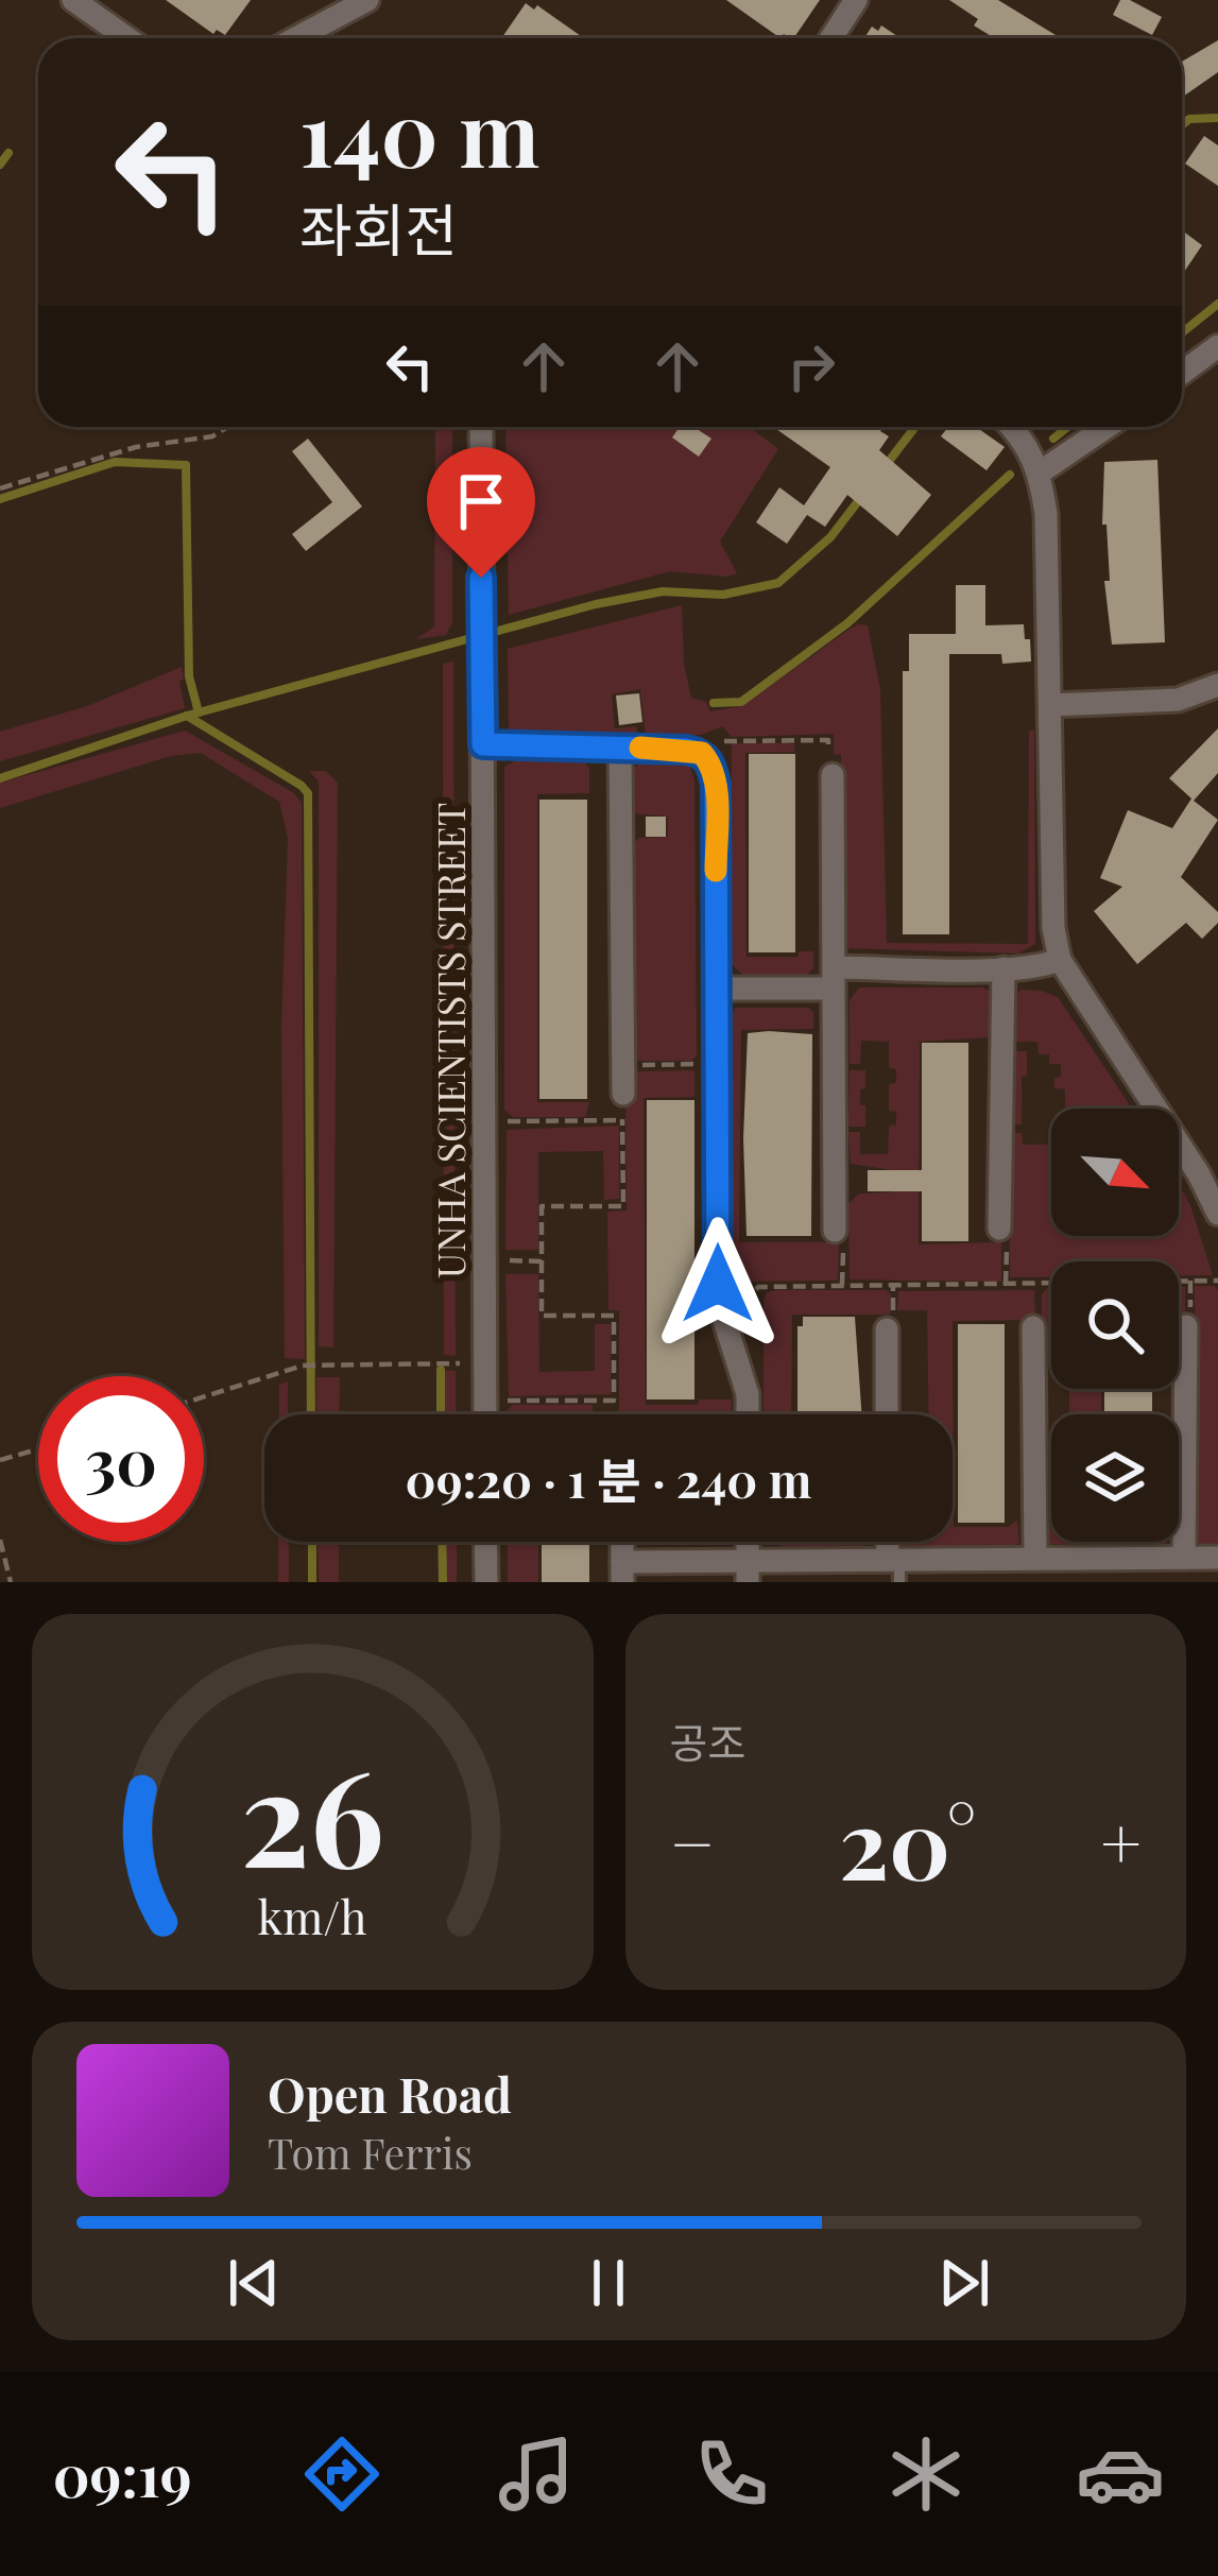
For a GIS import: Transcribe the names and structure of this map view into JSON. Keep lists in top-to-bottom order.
{
  "streets": {
    "street": ["UNHA SCIENTISTS STREET"]
  },
  "north": "bottom right",
  "page": {
    "turn": ["140 m", "좌회전"],
    "limit": "30",
    "trip": "09:20 · 1 분 · 240 m",
    "tile": "공조",
    "heat": ["−", "20°", "+"],
    "song": ["Open Road", "Tom Ferris"],
    "tabs": "09:19",
    "gauge": ["26", "km/h"]
  }
}
